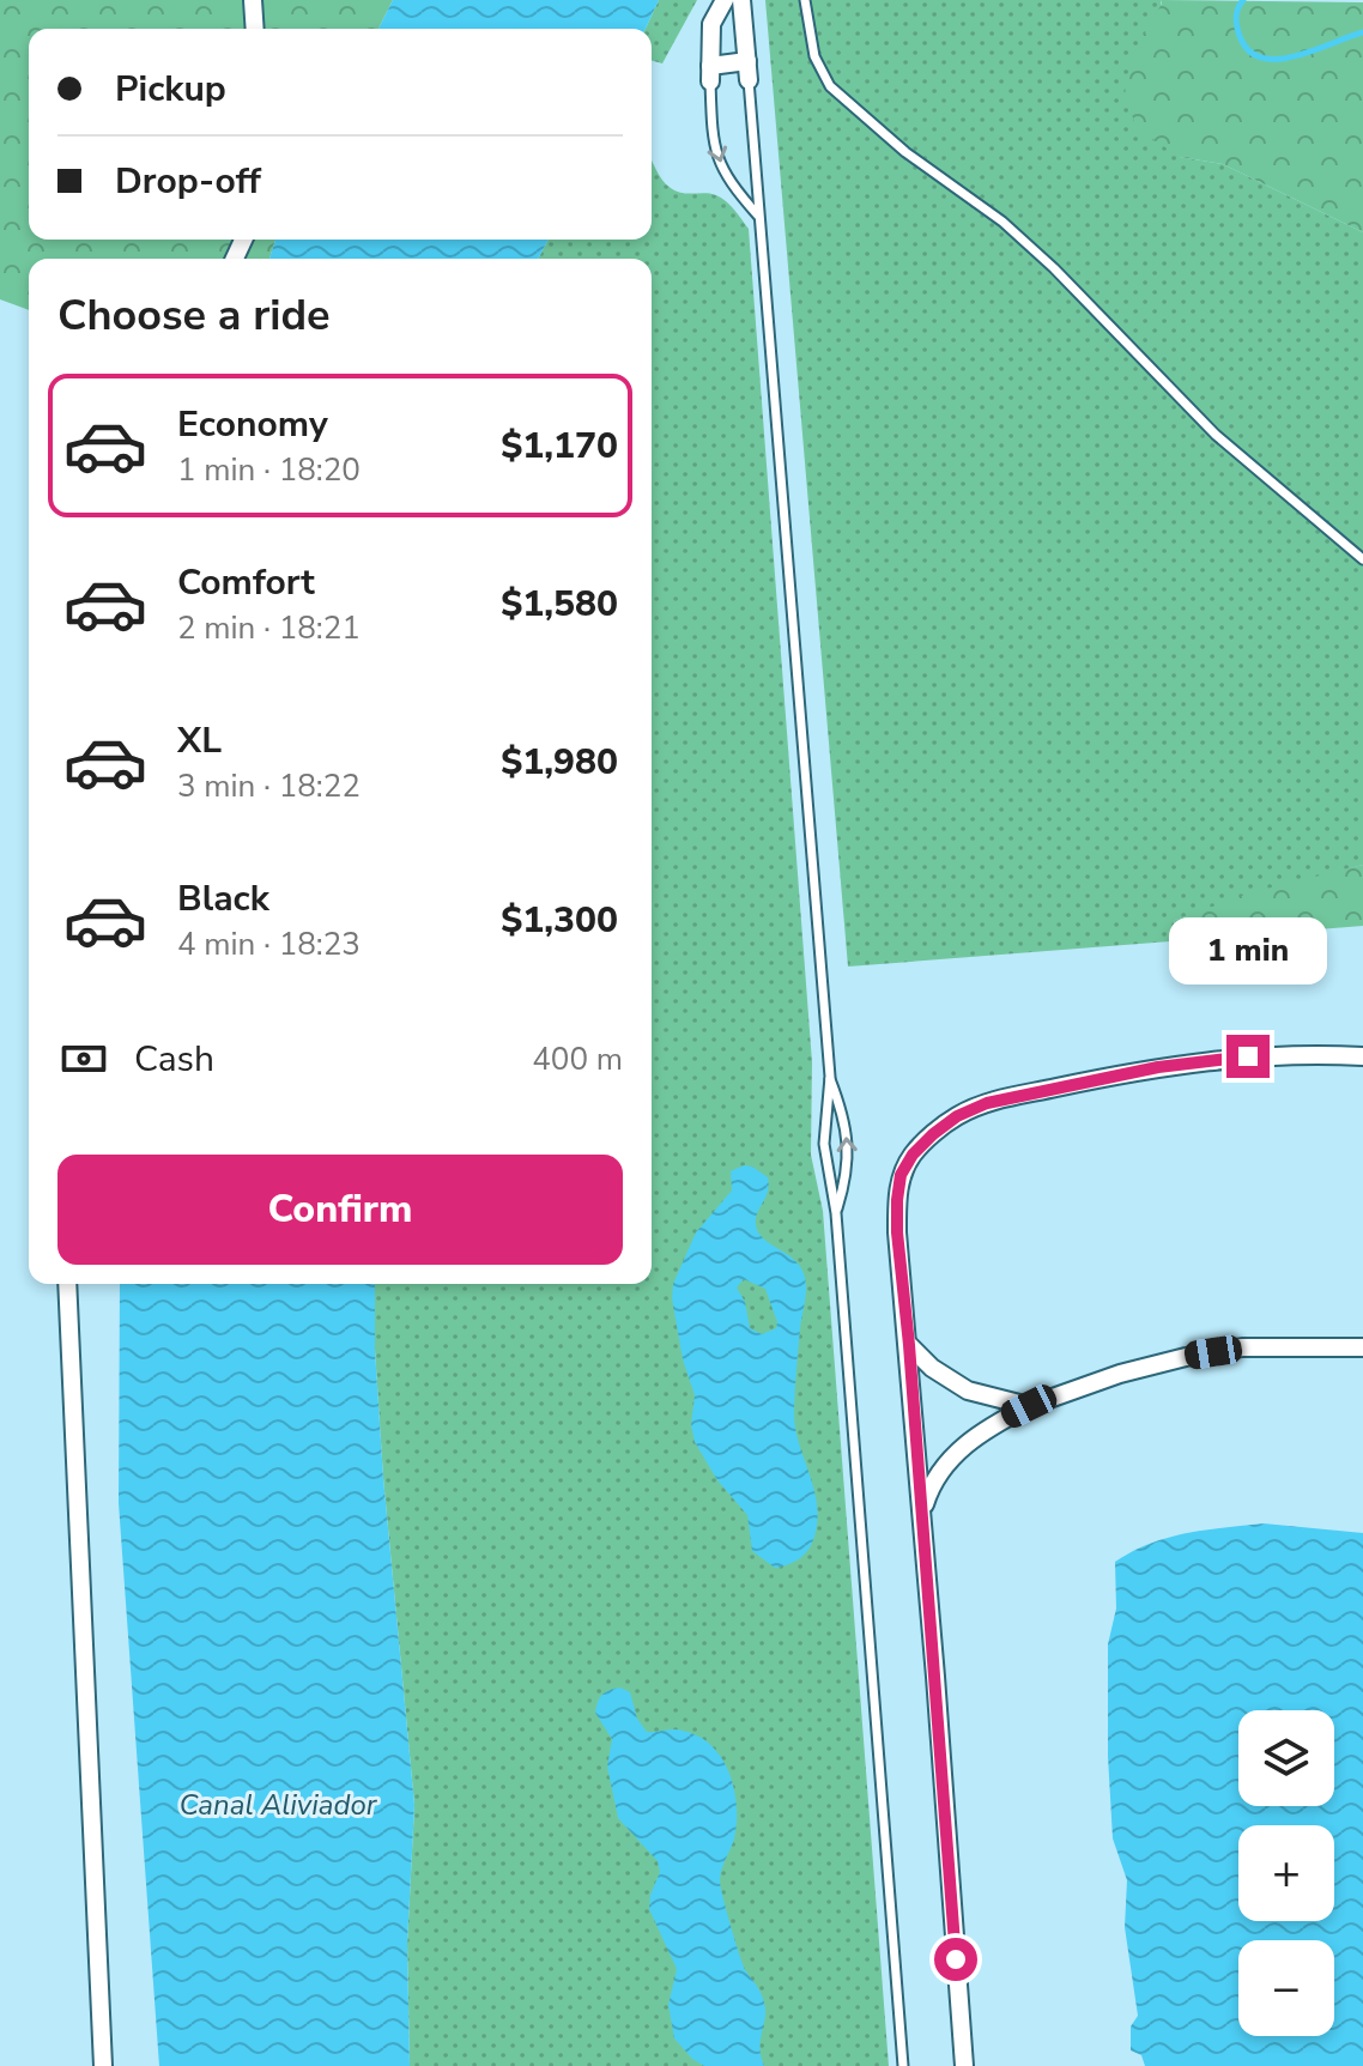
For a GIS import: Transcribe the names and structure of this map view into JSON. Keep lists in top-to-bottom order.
{
  "water": ["Canal Aliviador"],
  "page": {
    "banner": ["Pickup", "Drop-off"],
    "heading": "Choose a ride",
    "list": [
      {
        "name": "Economy",
        "note": "1 min · 18:20",
        "value": "$1,170"
      },
      {
        "name": "Comfort",
        "note": "2 min · 18:21",
        "value": "$1,580"
      },
      {
        "name": "XL",
        "note": "3 min · 18:22",
        "value": "$1,980"
      },
      {
        "name": "Black",
        "note": "4 min · 18:23",
        "value": "$1,300"
      }
    ],
    "bubble": "1 min",
    "pay": ["Cash", "400 m"],
    "buttons": "Confirm",
    "map_buttons": ["+", "−"]
  }
}
